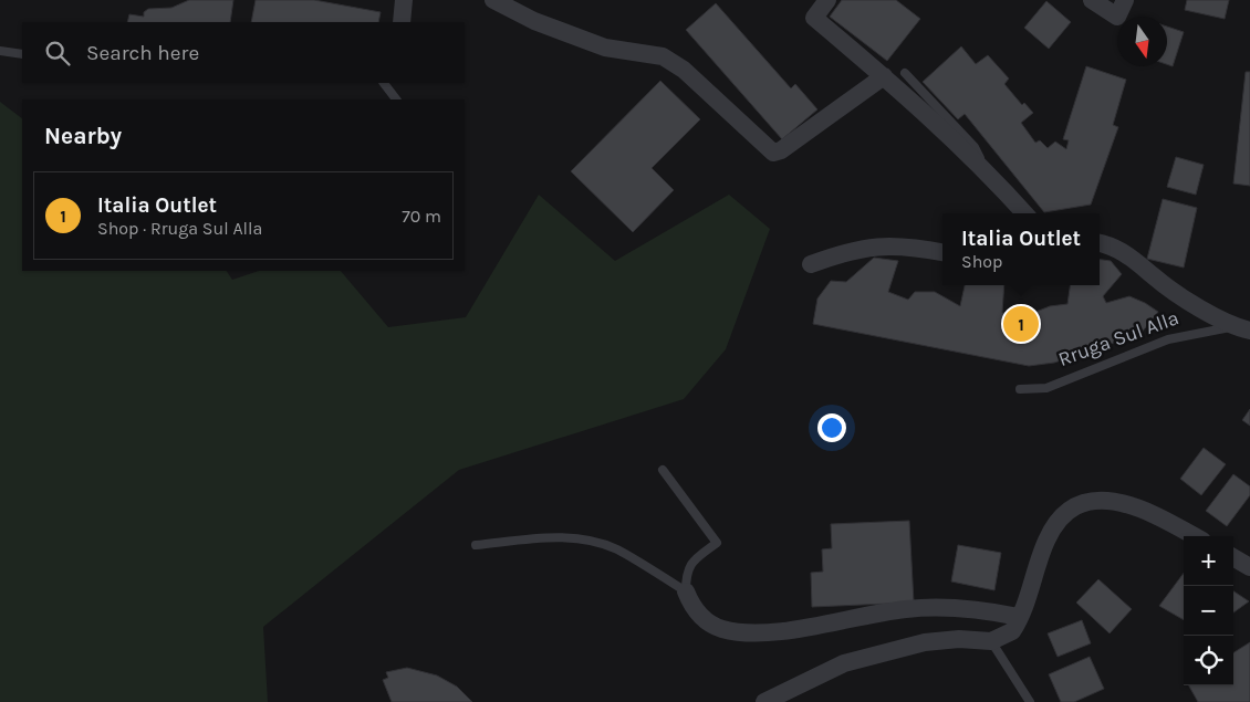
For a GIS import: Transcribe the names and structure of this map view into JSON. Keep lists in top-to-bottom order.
{
  "streets": {
    "street": ["Rruga Sul Alla"]
  },
  "north": "bottom",
  "page": {
    "search": "Search here",
    "heading": "Nearby",
    "list": [
      {
        "mark": "1",
        "name": "Italia Outlet",
        "note": "Shop · Rruga Sul Alla",
        "value": "70 m"
      }
    ],
    "popup": ["Italia Outlet", "Shop"],
    "pins": "1",
    "map_buttons": ["+", "−"]
  }
}
